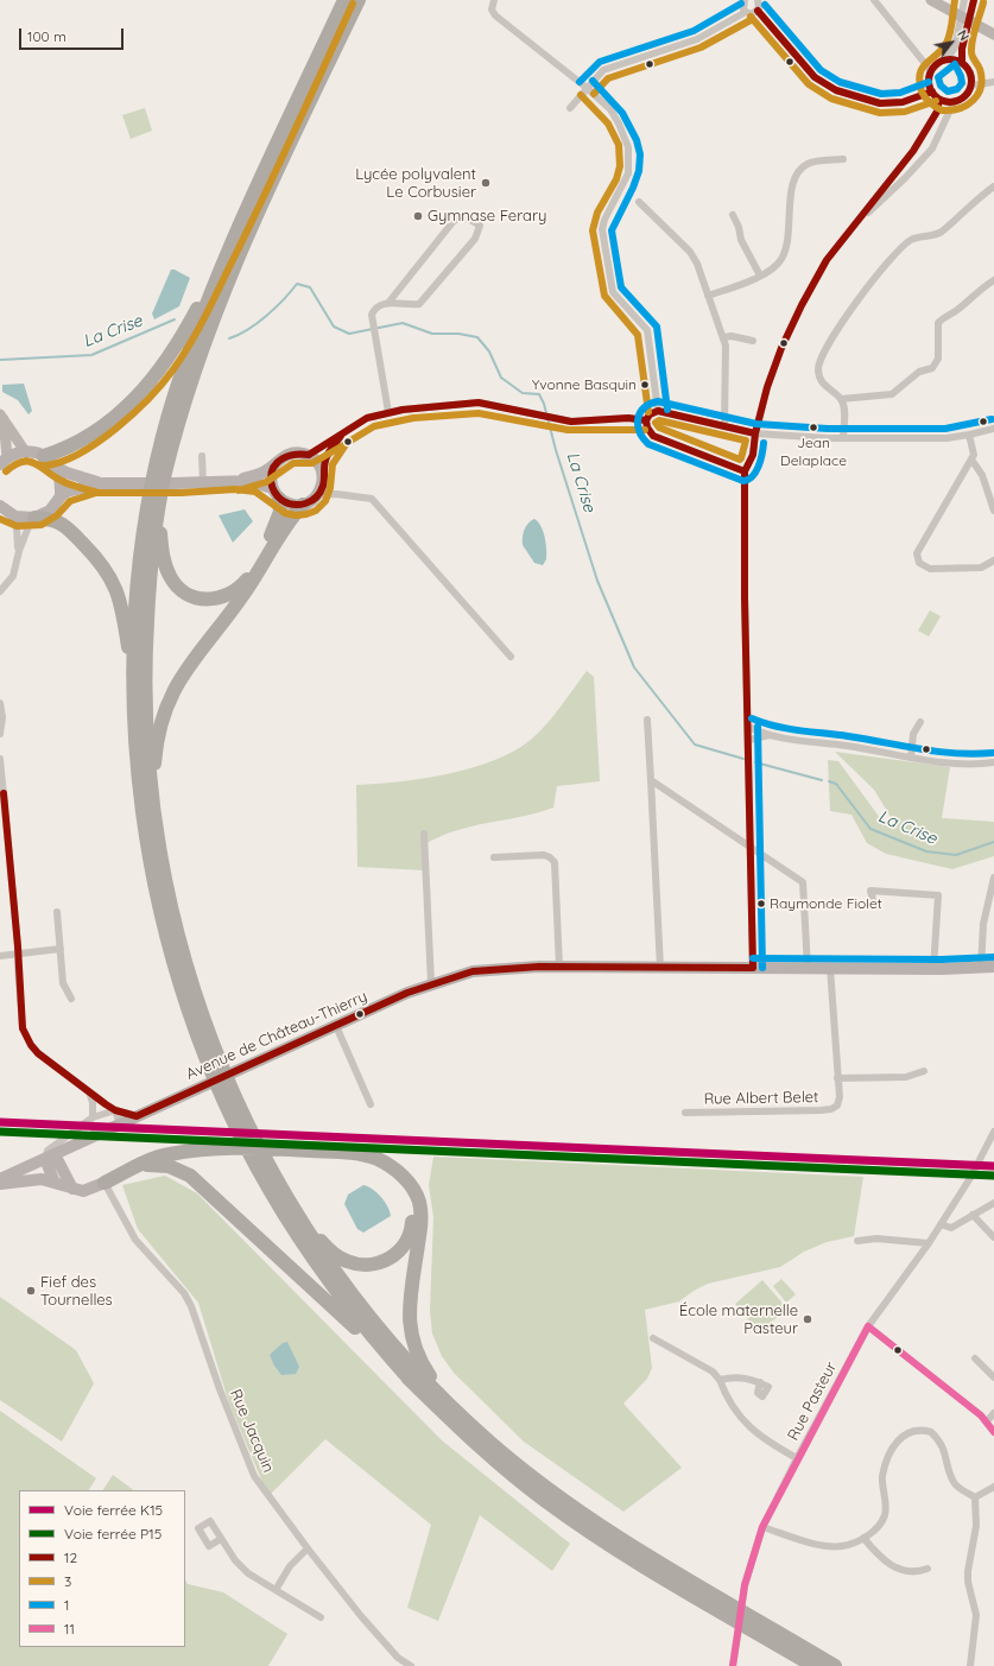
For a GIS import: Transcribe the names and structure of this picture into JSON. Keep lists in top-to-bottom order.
{
  "streets": {
    "main road": ["Avenue de Château-Thierry"],
    "street": ["Rue Albert Belet", "Rue Pasteur", "Rue Jacquin"]
  },
  "crossings": [
    ["Avenue de Château-Thierry", "Rue Albert Belet"]
  ],
  "water": ["La Crise"],
  "places": [
    "Lycée polyvalent Le Corbusier",
    "Gymnase Ferary",
    "Yvonne Basquin",
    "Jean Delaplace",
    "Raymonde Fiolet",
    "Fief des Tournelles",
    "École maternelle Pasteur"
  ],
  "lines": [
    "transit line 12",
    "transit line 3",
    "transit line 1",
    "rail line K15",
    "rail line P15",
    "transit line 11"
  ],
  "legend": [
    "Voie ferrée K15",
    "Voie ferrée P15",
    "12",
    "3",
    "1",
    "11"
  ],
  "scale_bar": "100 m",
  "north": "top right"
}
